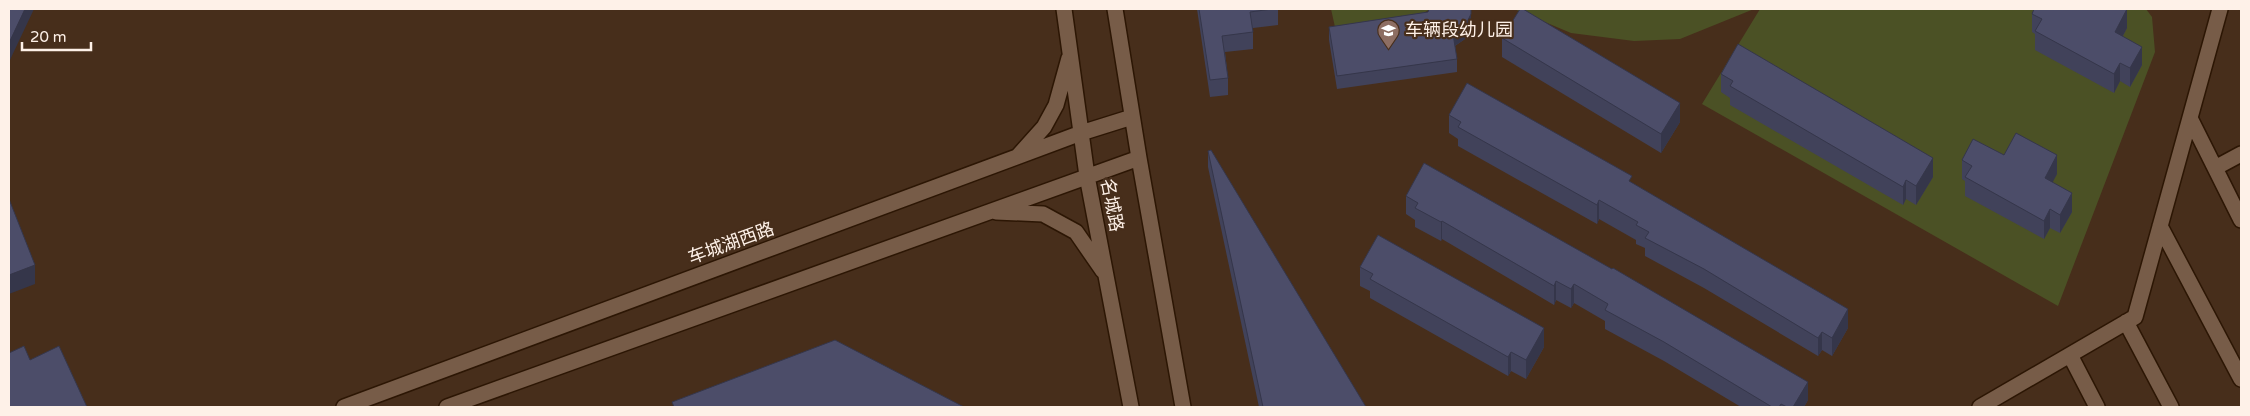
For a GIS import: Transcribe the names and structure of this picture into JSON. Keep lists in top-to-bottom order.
{
  "streets": {
    "street": ["名城路", "车城湖西路"]
  },
  "crossings": [
    ["名城路", "车城湖西路"]
  ],
  "places": {
    "school or university": ["车辆段幼儿园"]
  },
  "scale_bar": "20 m"
}
